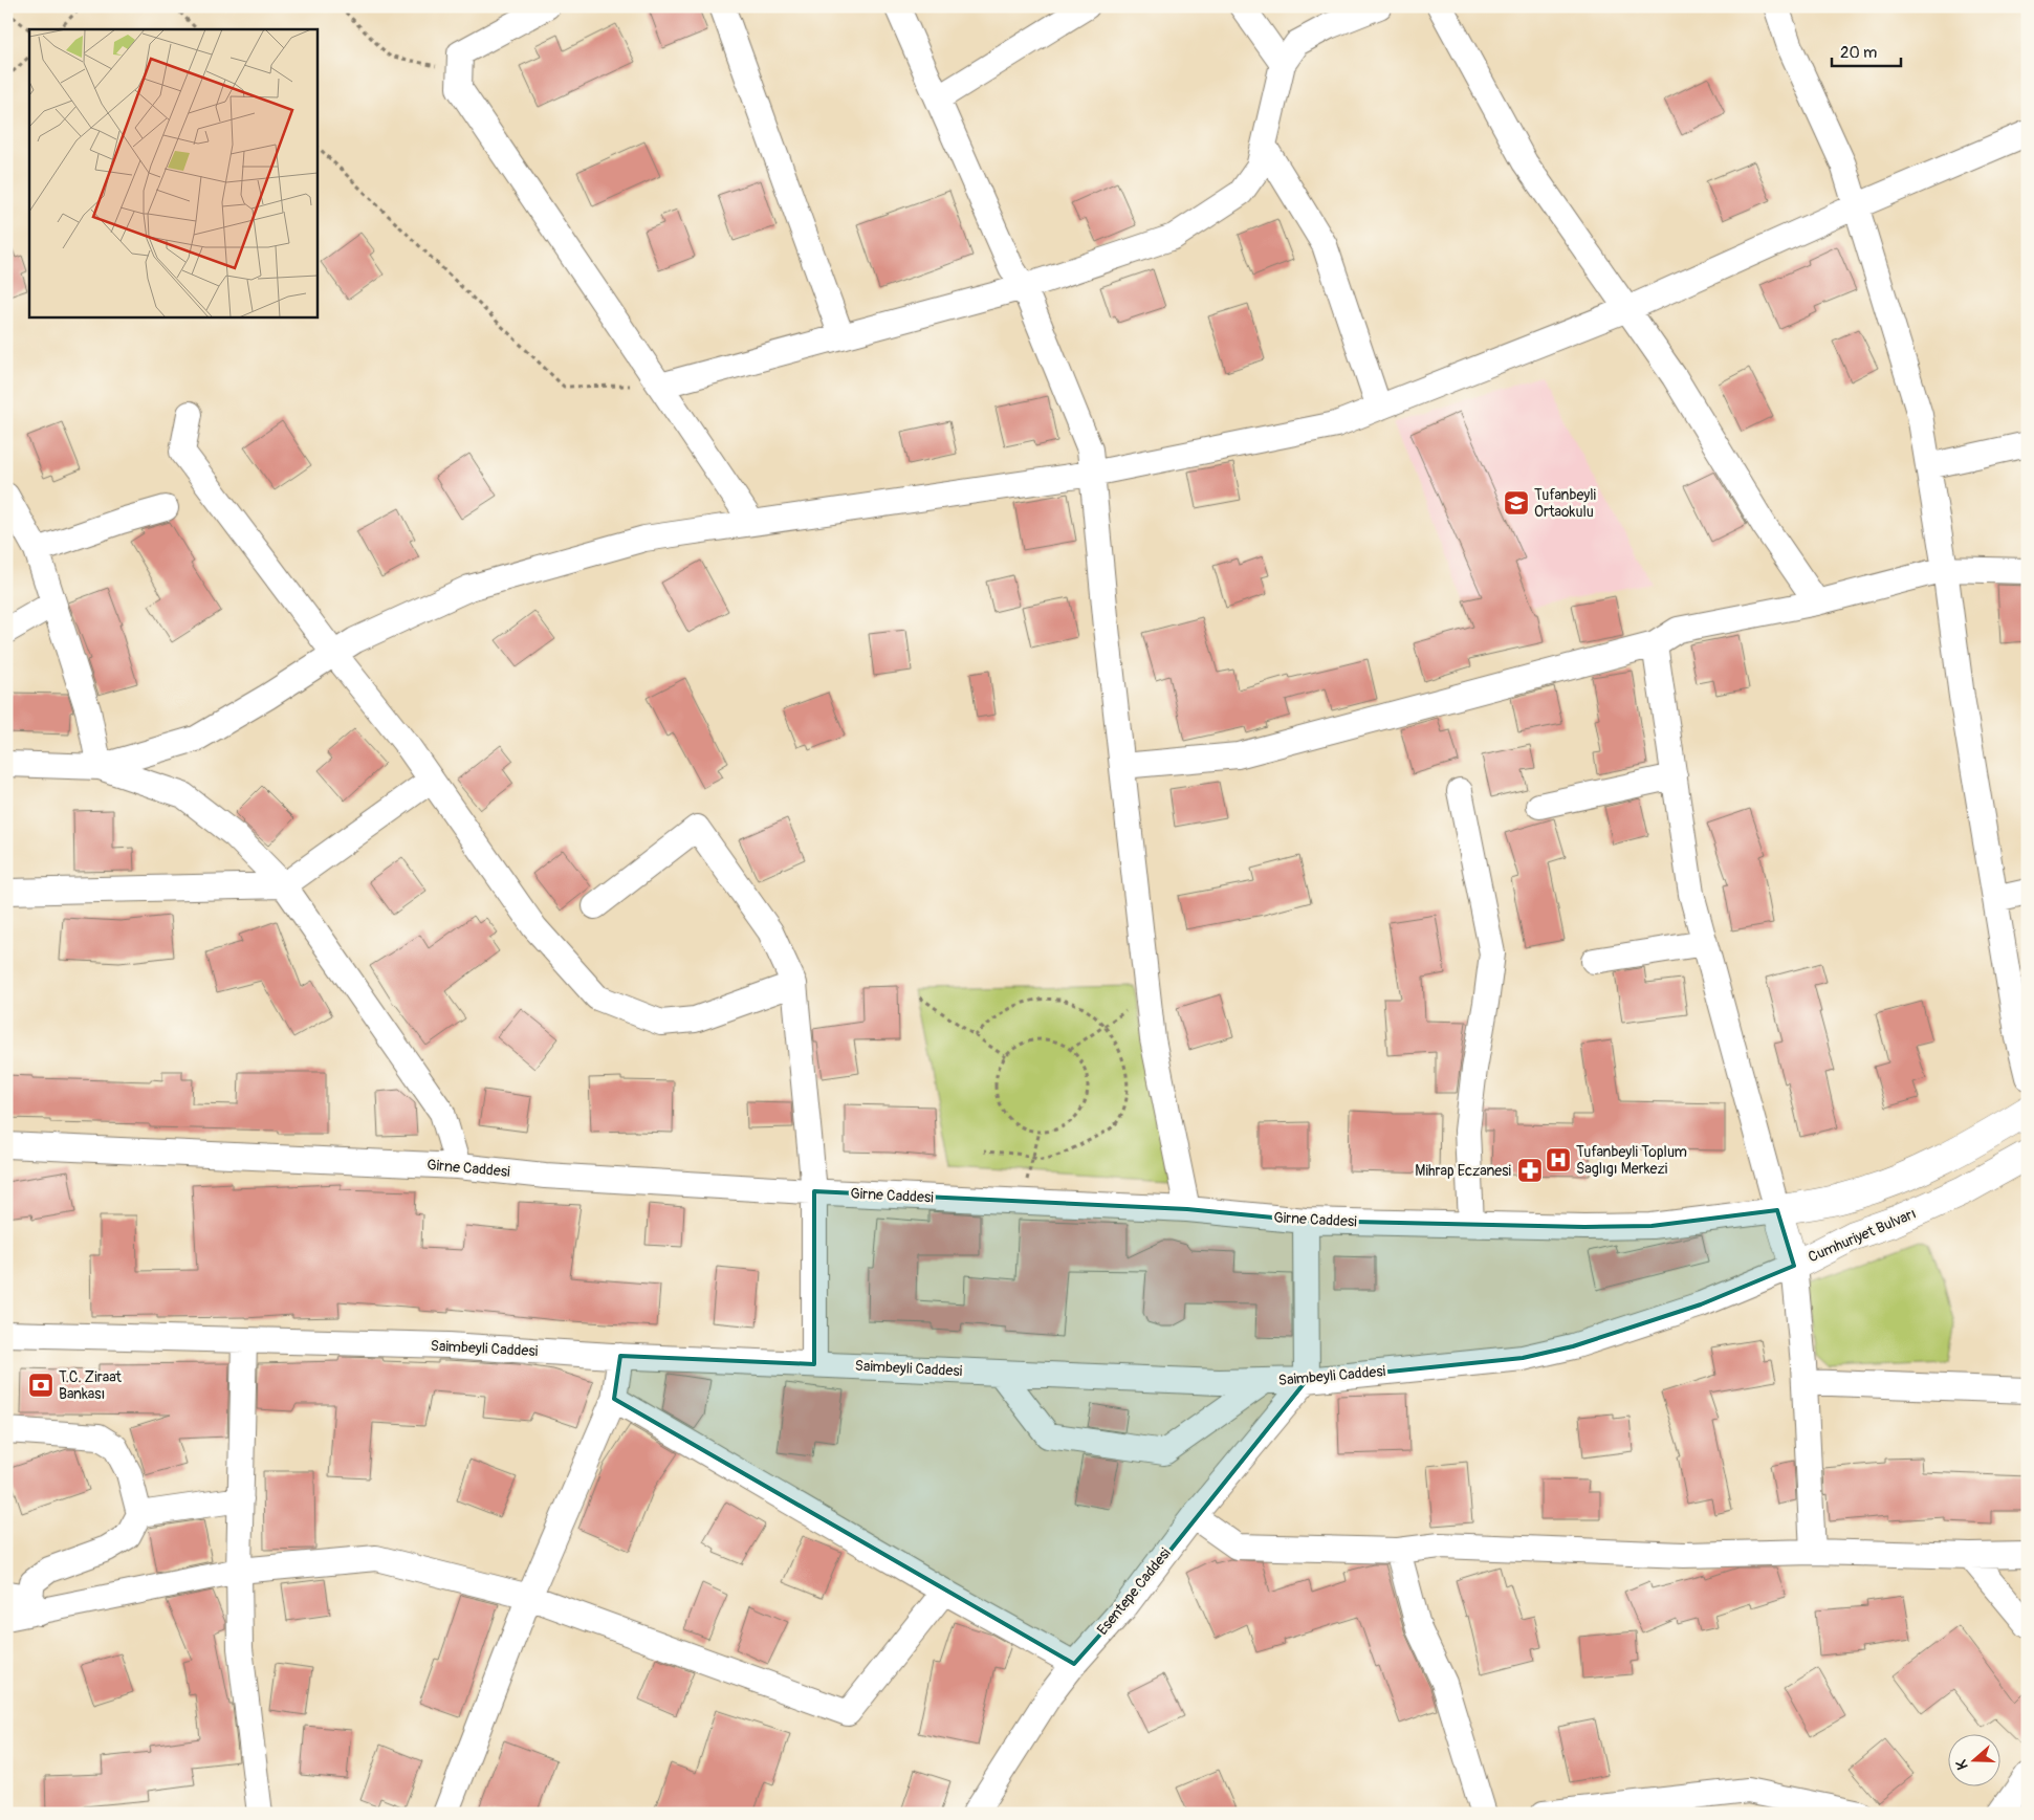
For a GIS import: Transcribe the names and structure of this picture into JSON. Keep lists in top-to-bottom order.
{
  "streets": {
    "main road": ["Cumhuriyet Bulvarı"],
    "street": ["Girne Caddesi", "Saimbeyli Caddesi", "Esentepe Caddesi"]
  },
  "crossings": [
    ["Girne Caddesi", "Cumhuriyet Bulvarı"],
    ["Cumhuriyet Bulvarı", "Saimbeyli Caddesi"],
    ["Saimbeyli Caddesi", "Esentepe Caddesi"]
  ],
  "places": {
    "school or university": ["Tufanbeyli Ortaokulu"],
    "hospital": ["Tufanbeyli Toplum Saglıgı Merkezi"],
    "pharmacy": ["Mihrap Eczanesi"],
    "bank": ["T.C. Ziraat Bankası"]
  },
  "scale_bar": "20 m",
  "north": "left"
}
